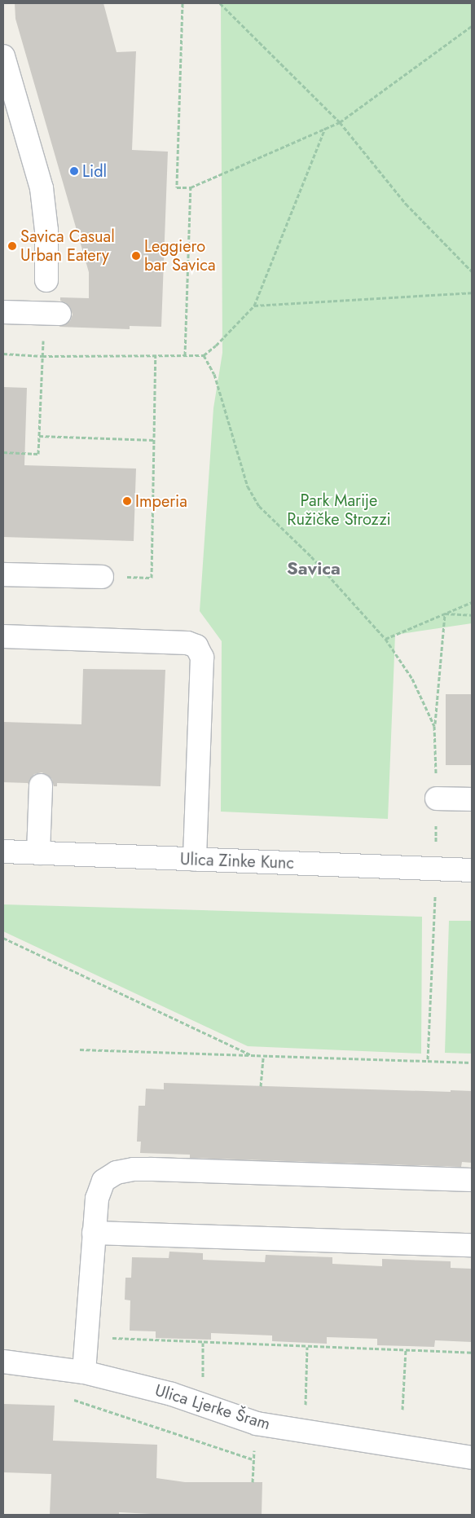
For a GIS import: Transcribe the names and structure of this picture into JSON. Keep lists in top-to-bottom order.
{
  "streets": {
    "street": ["Ulica Zinke Kunc", "Ulica Ljerke Šram"]
  },
  "districts": ["Savica"],
  "parks": ["Park Marije Ružičke Strozzi"],
  "places": [
    "Lidl",
    "Savica Casual Urban Eatery",
    "Leggiero bar Savica",
    "Imperia"
  ]
}
